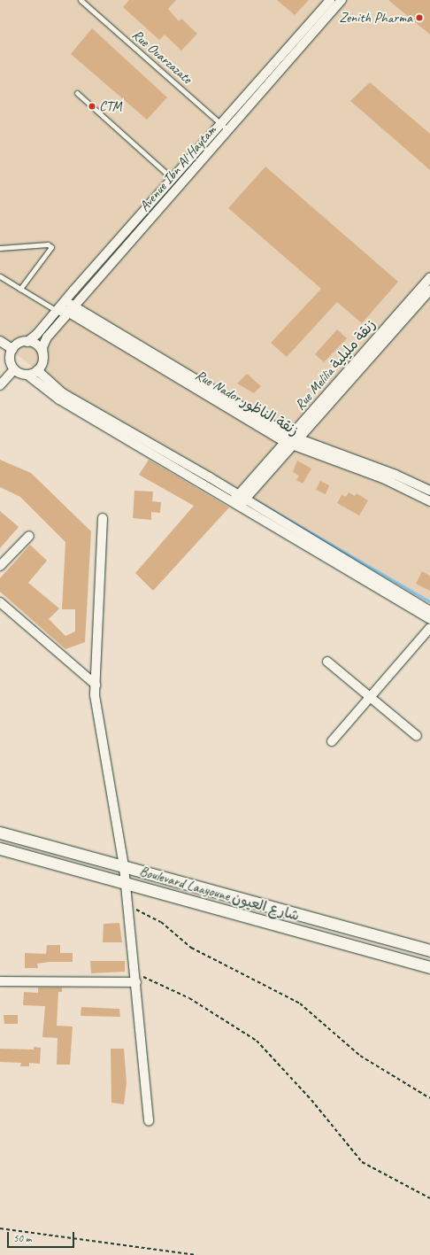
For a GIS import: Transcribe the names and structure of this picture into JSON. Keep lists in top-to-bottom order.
{
  "streets": {
    "street": [
      "Avenue Ibn Al Haytam",
      "Rue Melilia زنقة مليلية",
      "Rue Nador زنقة الناظور",
      "Boulevard Laayoune شارع العيون"
    ],
    "lane": ["Rue Ouarzazate"]
  },
  "crossings": [
    ["Rue Ouarzazate", "Avenue Ibn Al Haytam"],
    ["Avenue Ibn Al Haytam", "Rue Nador زنقة الناظور"],
    ["Rue Melilia زنقة مليلية", "Rue Nador زنقة الناظور"]
  ],
  "places": ["Zenith Pharma", "CTM"],
  "scale_bar": "50 m"
}
